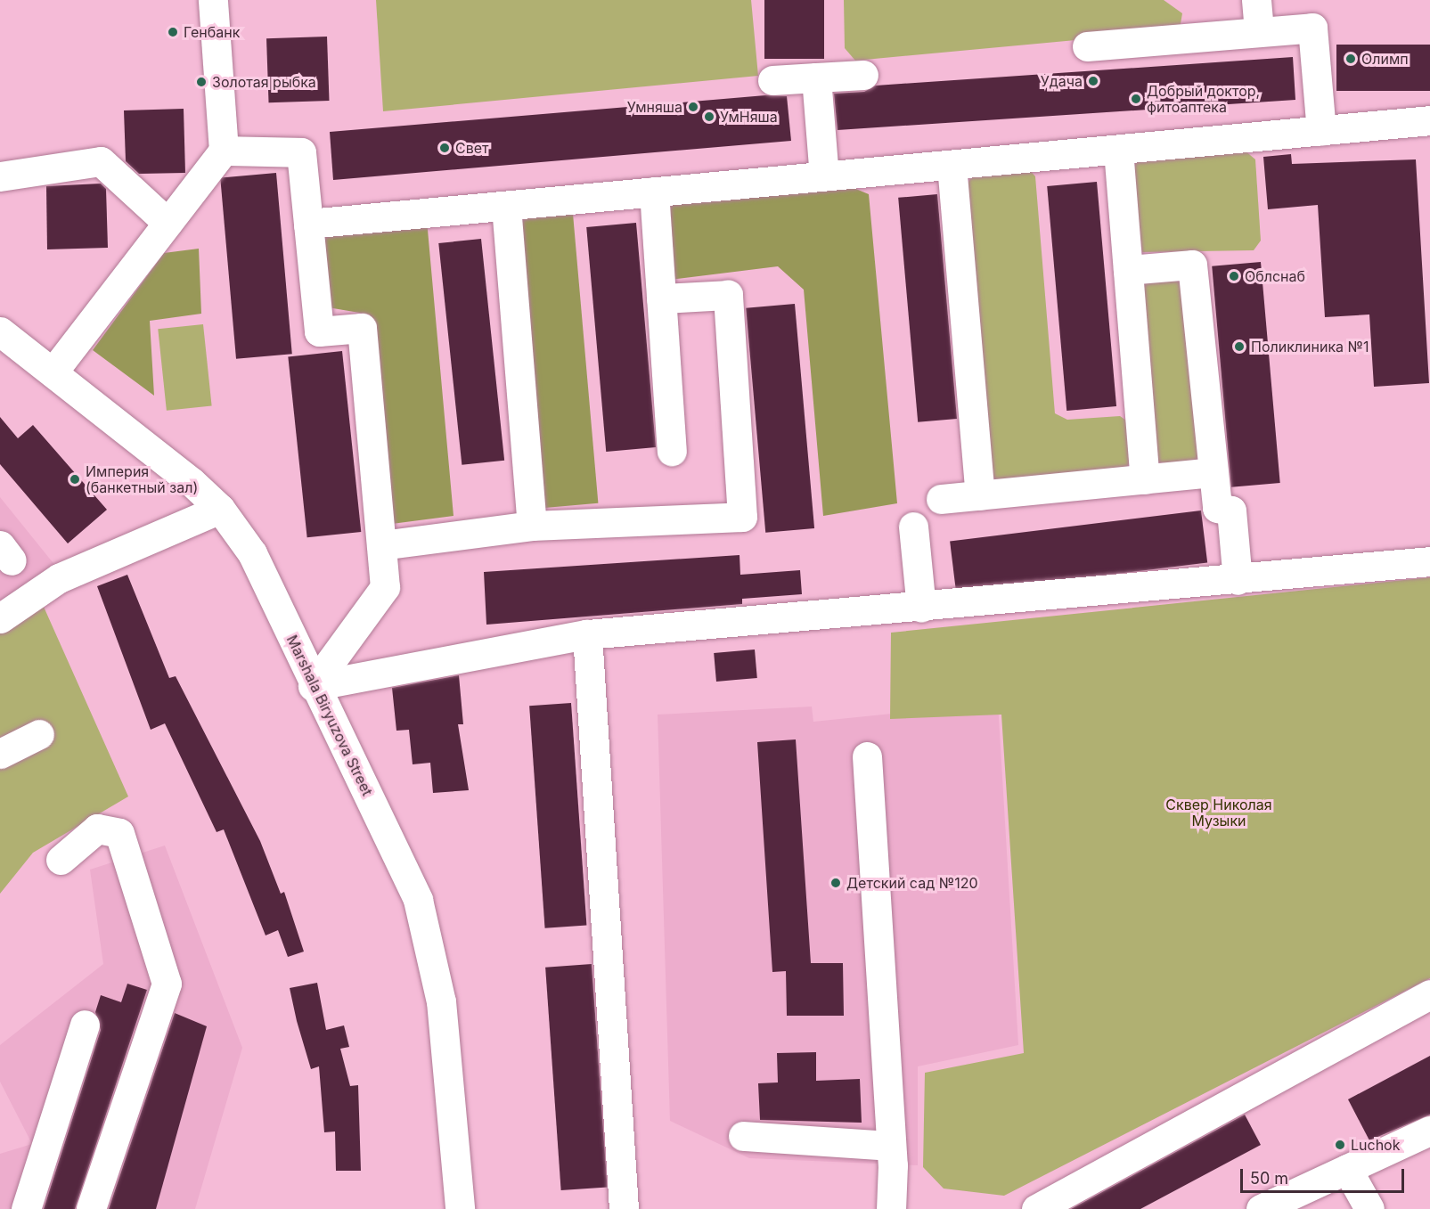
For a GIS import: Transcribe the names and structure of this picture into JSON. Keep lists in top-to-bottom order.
{
  "streets": {
    "main road": ["Marshala Biryuzova Street"]
  },
  "parks": ["Сквер Николая Музыки"],
  "places": [
    "Генбанк",
    "Олимп",
    "Удача",
    "Золотая рыбка",
    "Добрый доктор, фитоаптека",
    "Умняша",
    "УмНяша",
    "Свет",
    "Облснаб",
    "Поликлиника №1",
    "Империя (банкетный зал)",
    "Детский сад №120",
    "Luchok"
  ],
  "scale_bar": "50 m"
}
